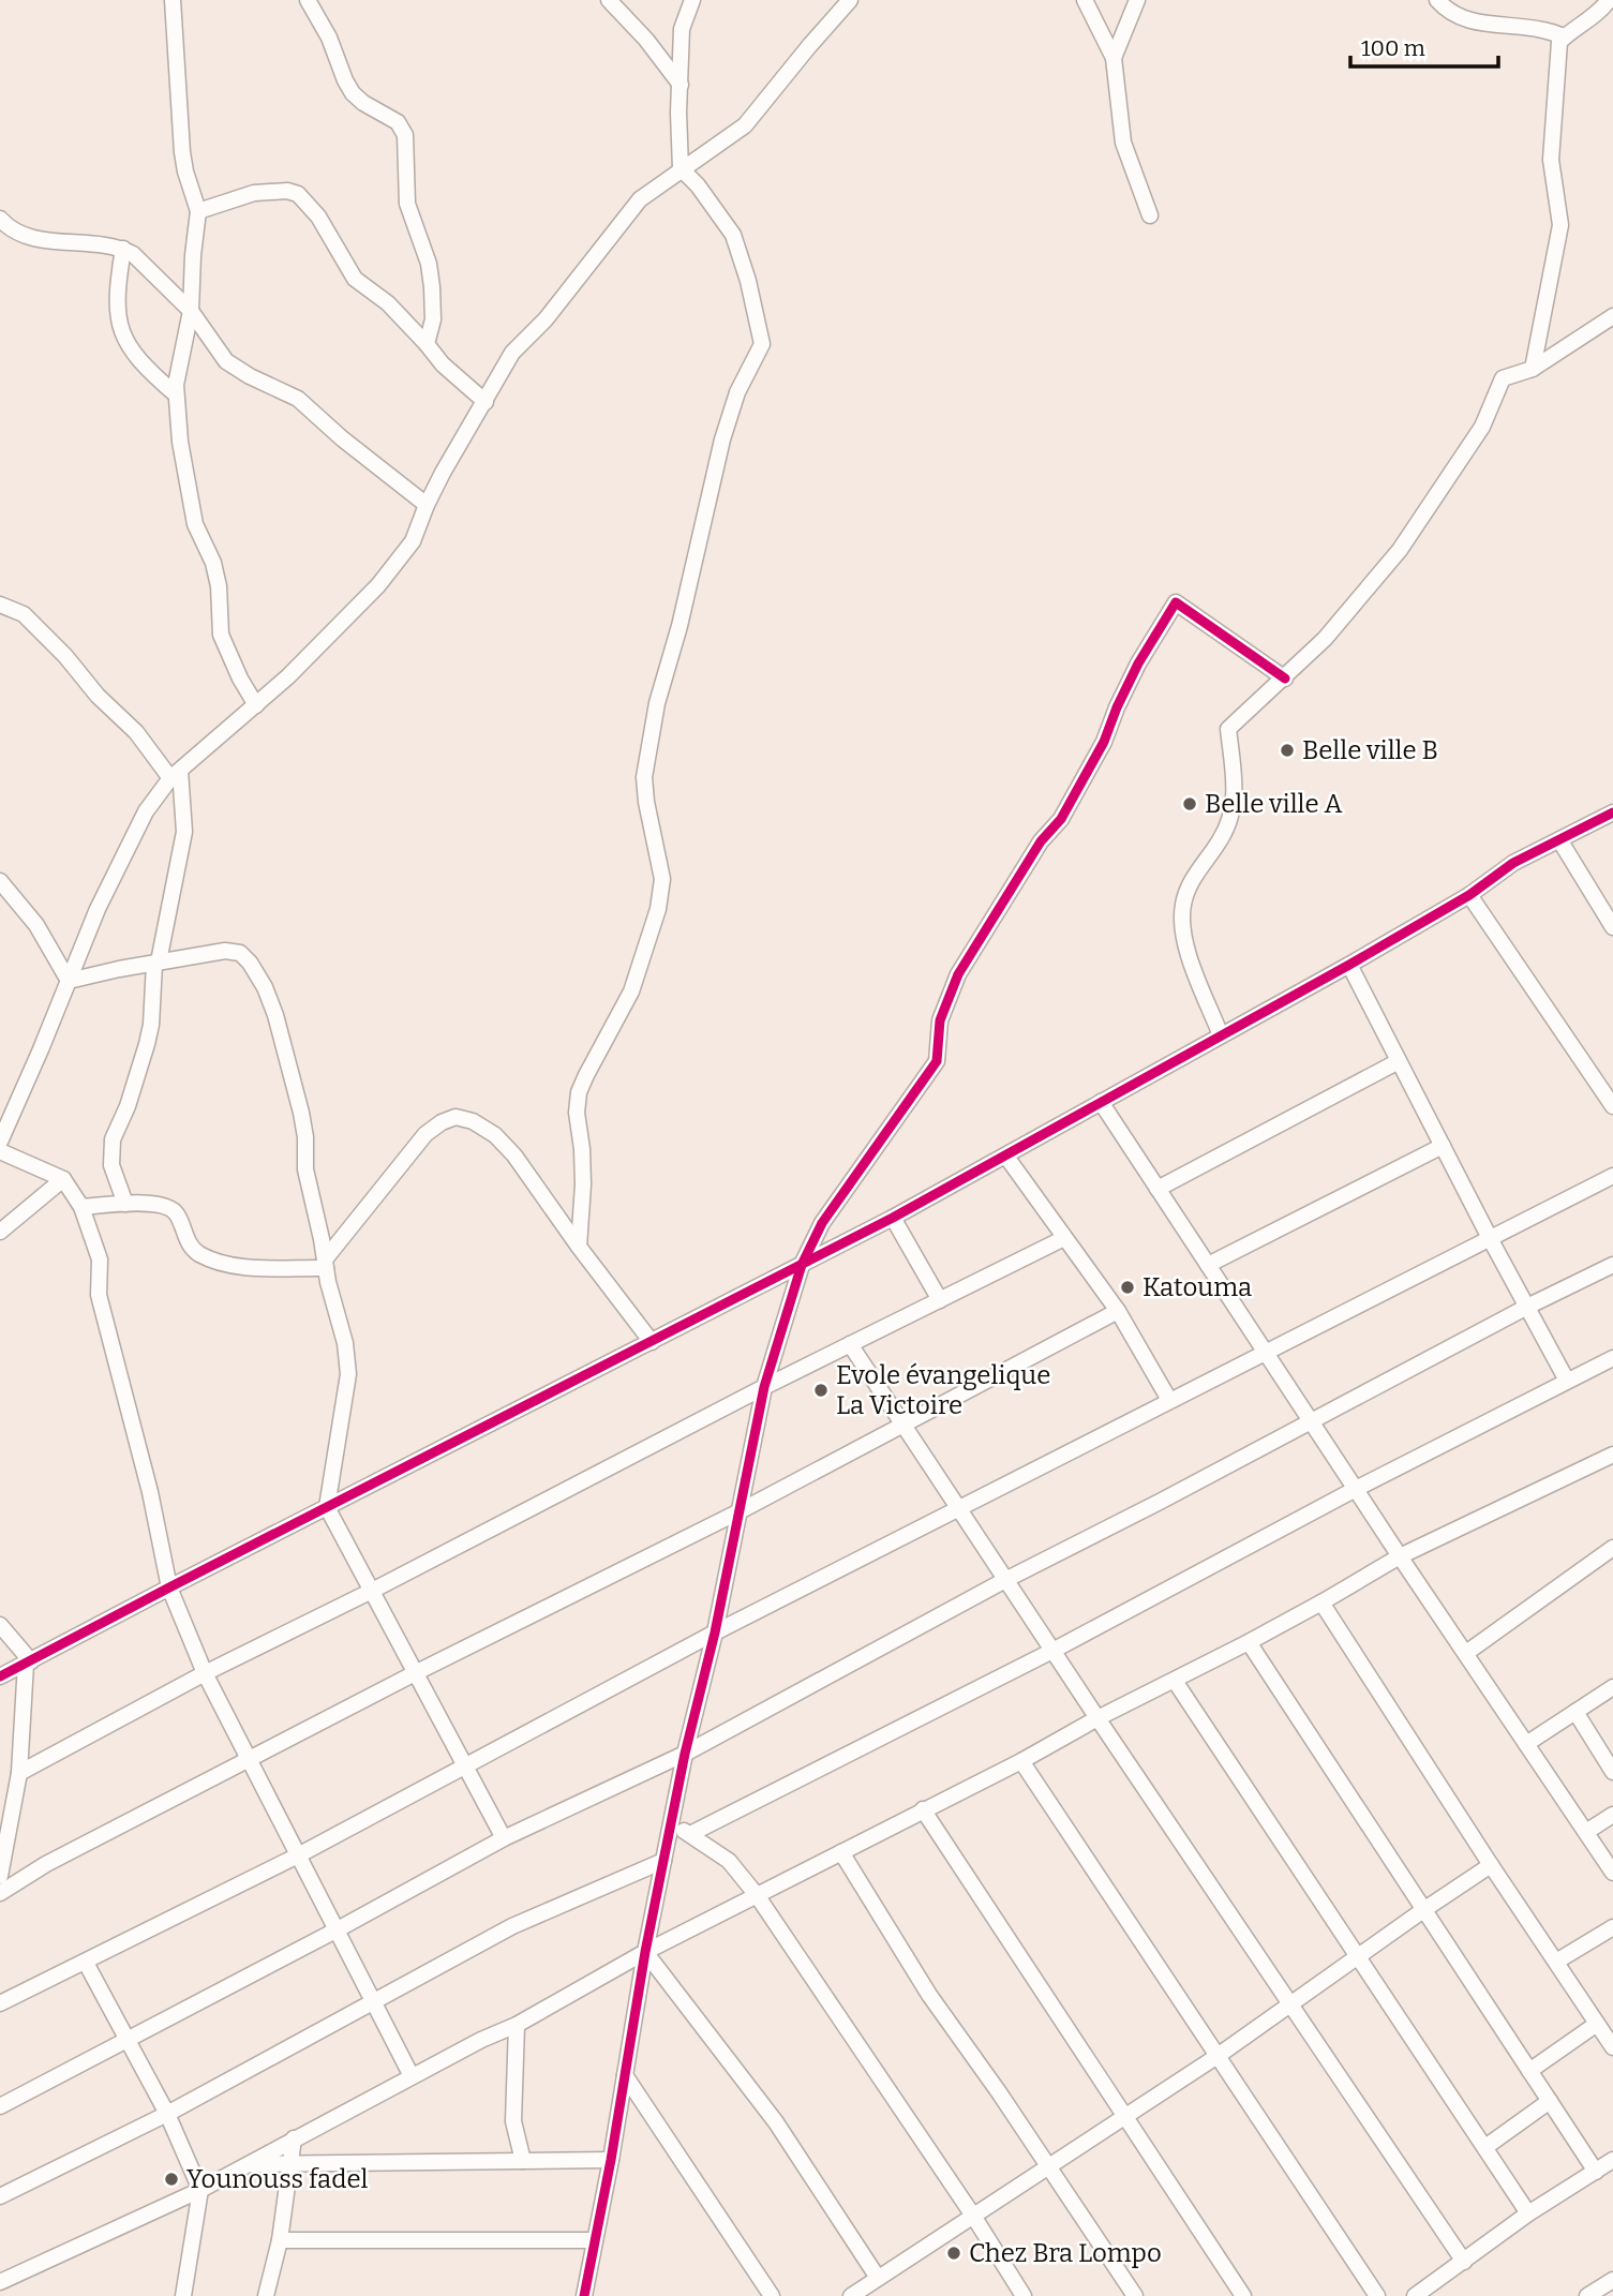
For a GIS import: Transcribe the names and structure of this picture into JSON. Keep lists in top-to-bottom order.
{
  "places": [
    "Belle ville B",
    "Belle ville A",
    "Katouma",
    "Evole évangelique La Victoire",
    "Younouss fadel",
    "Chez Bra Lompo"
  ],
  "scale_bar": "100 m"
}
